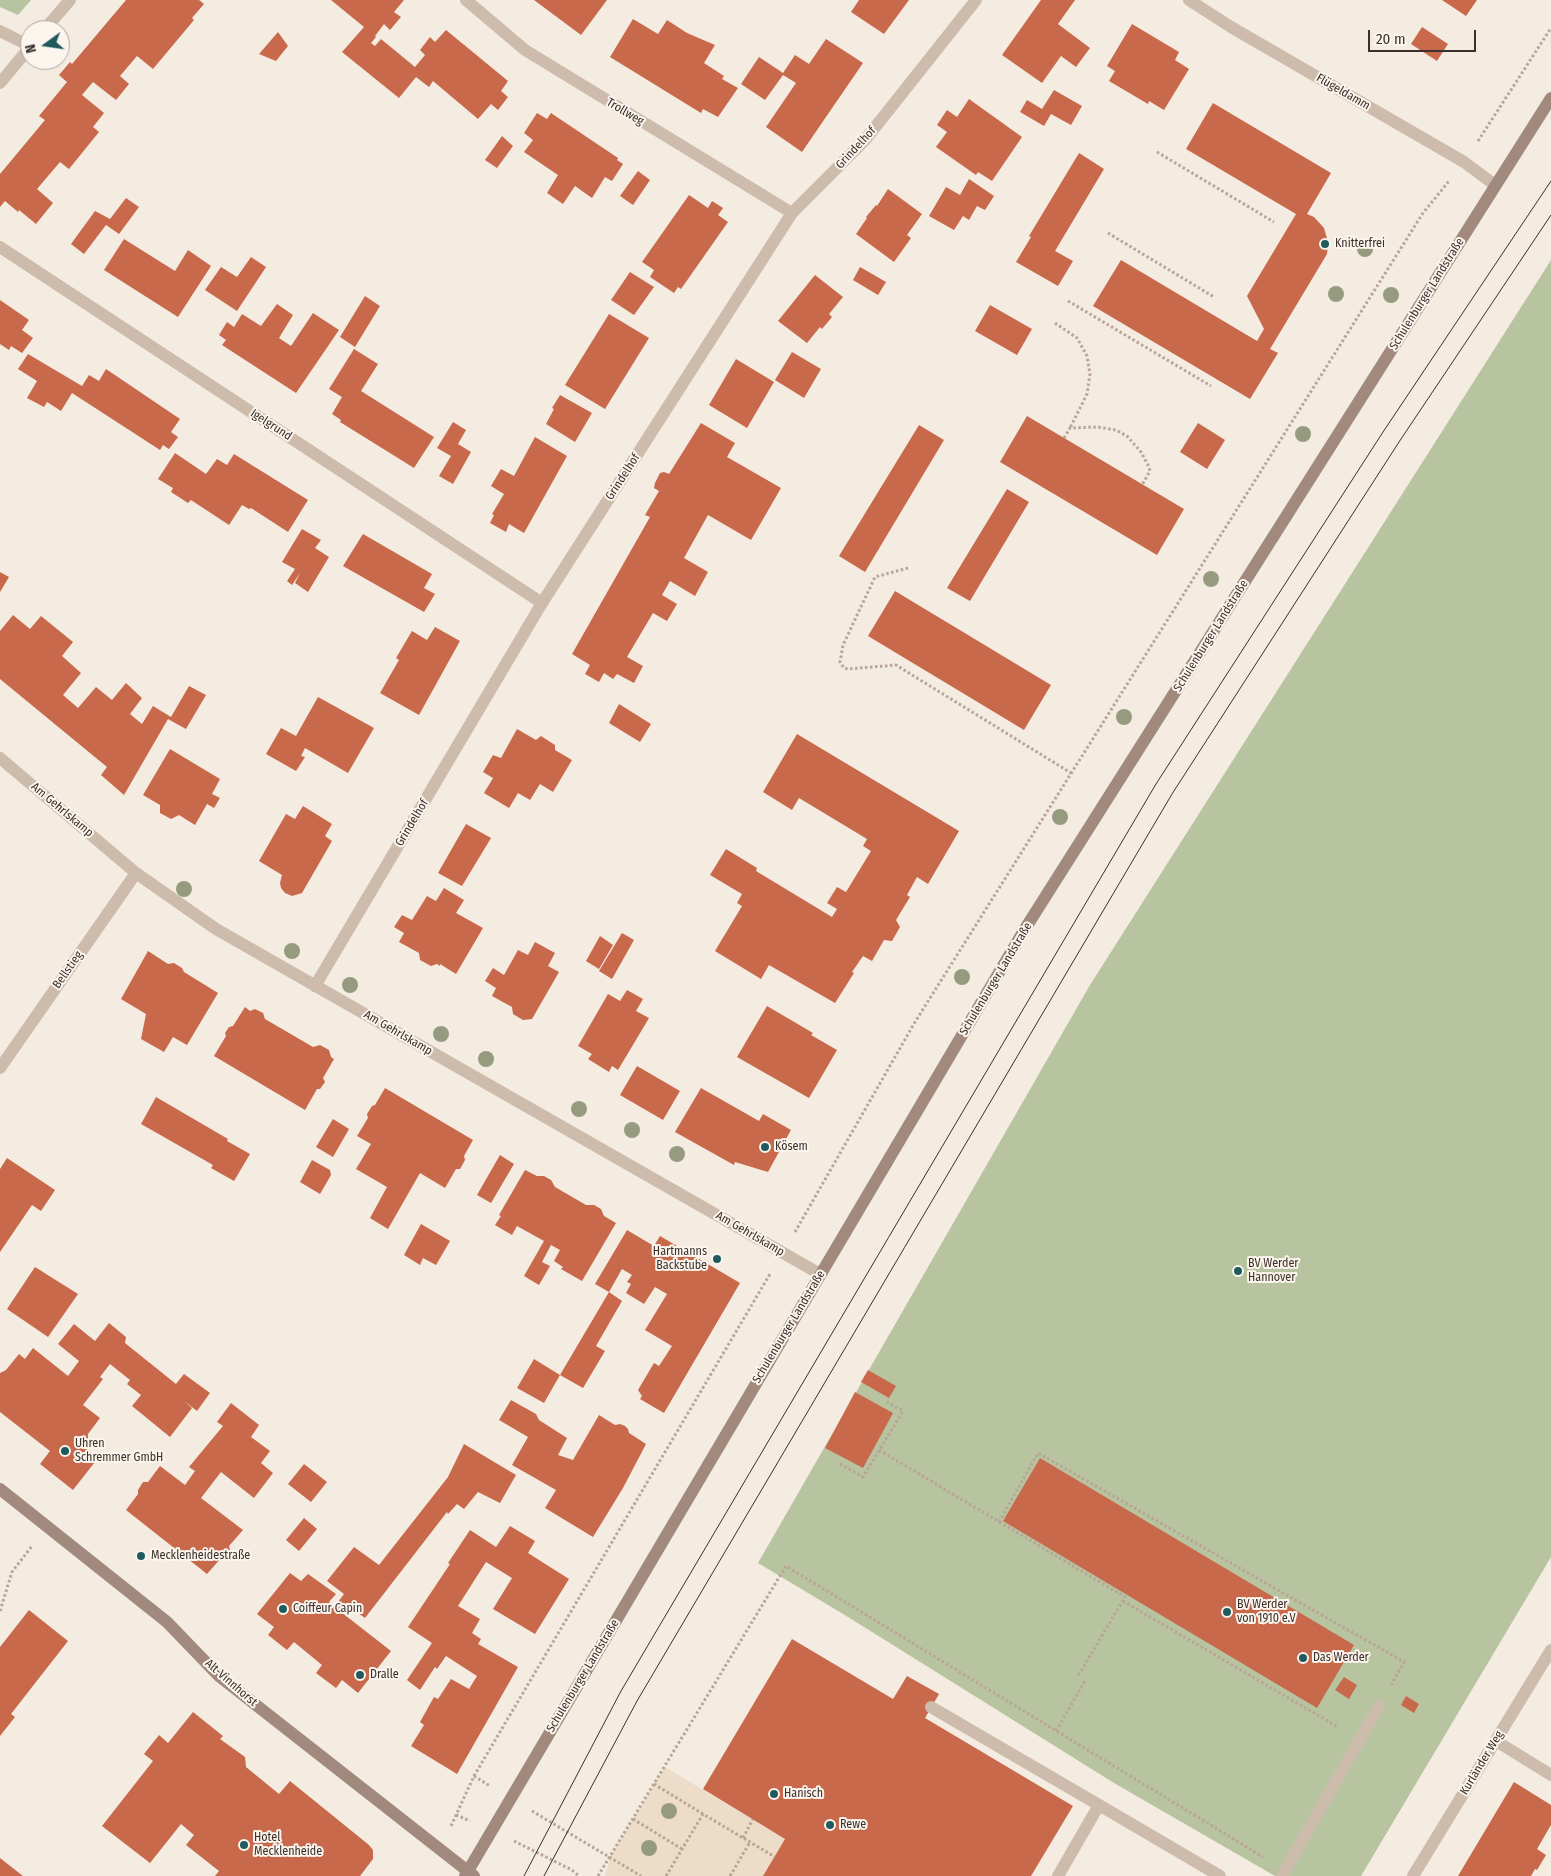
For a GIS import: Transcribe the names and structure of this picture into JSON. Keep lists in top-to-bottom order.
{
  "streets": {
    "main road": ["Schulenburger Landstraße", "Alt-Vinnhorst"],
    "street": [
      "Flügeldamm",
      "Trollweg",
      "Grindelhof",
      "Igelgrund",
      "Am Gehrlskamp",
      "Bellstieg",
      "Kurländer Weg"
    ]
  },
  "crossings": [
    ["Flügeldamm", "Schulenburger Landstraße"],
    ["Trollweg", "Grindelhof"],
    ["Grindelhof", "Igelgrund"],
    ["Grindelhof", "Am Gehrlskamp"],
    ["Schulenburger Landstraße", "Am Gehrlskamp"],
    ["Schulenburger Landstraße", "Alt-Vinnhorst"],
    ["Am Gehrlskamp", "Bellstieg"]
  ],
  "places": [
    "Knitterfrei",
    "Kösem",
    "Hartmanns Backstube",
    "BV Werder Hannover",
    "Uhren Schremmer GmbH",
    "Mecklenheidestraße",
    "Coiffeur Capin",
    "BV Werder von 1910 e.V",
    "Das Werder",
    "Dralle",
    "Hanisch",
    "Rewe",
    "Hotel Mecklenheide"
  ],
  "scale_bar": "20 m",
  "north": "left"
}
